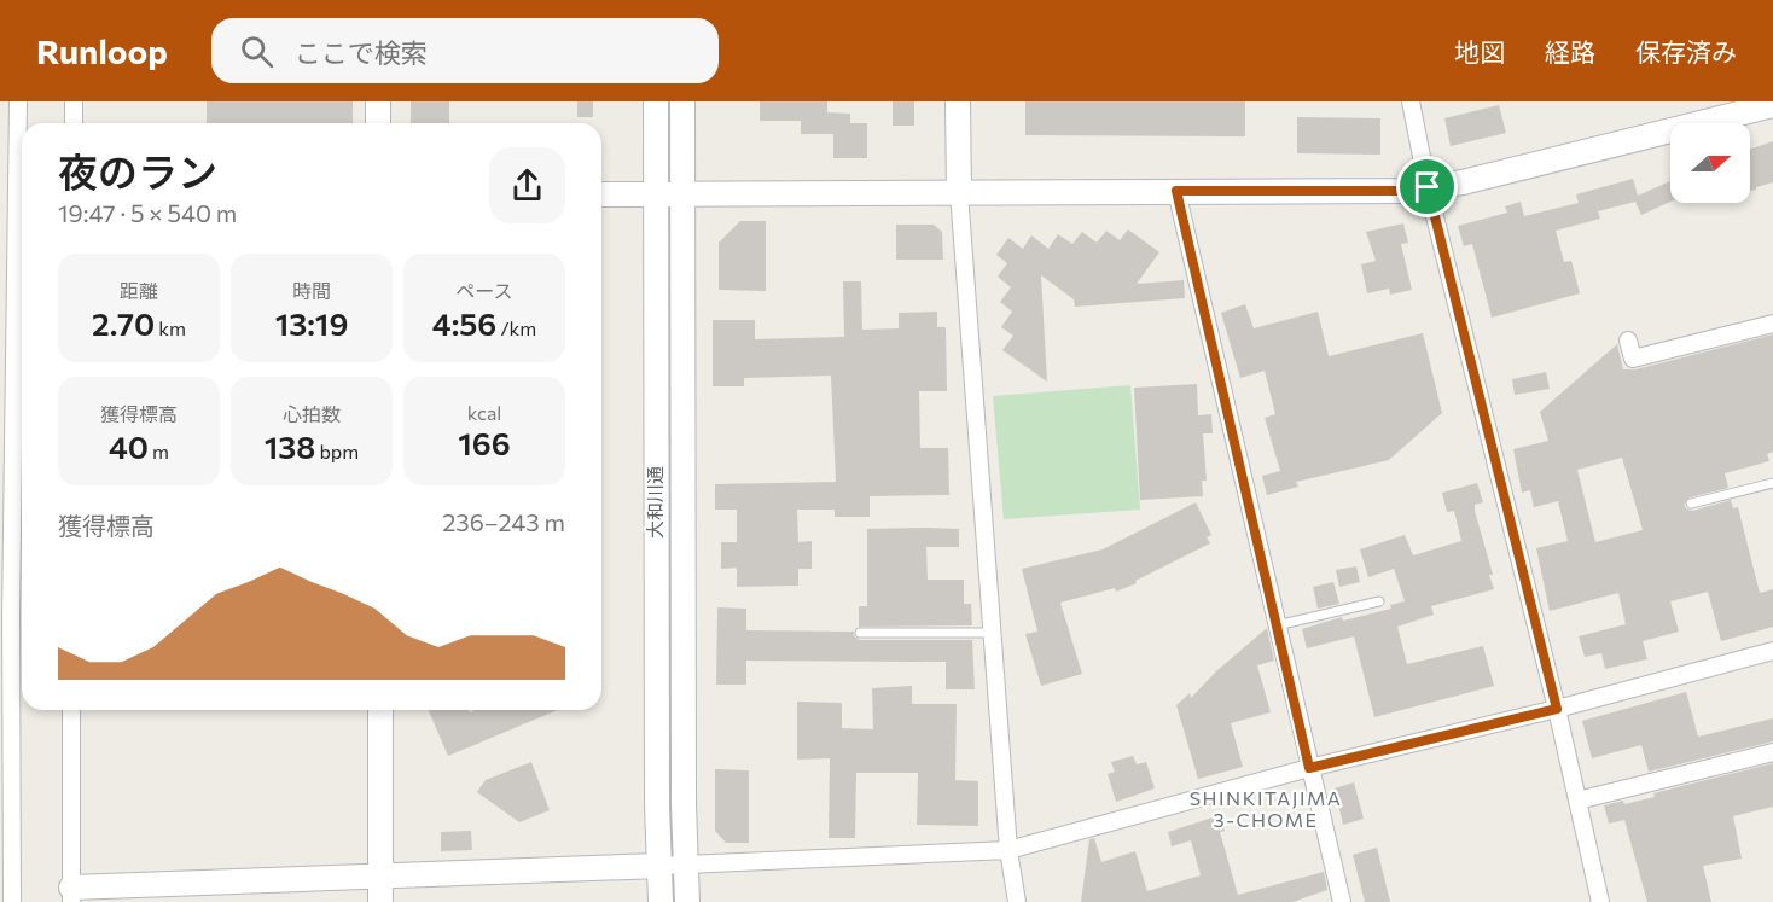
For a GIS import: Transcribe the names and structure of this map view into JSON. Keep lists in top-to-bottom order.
{
  "streets": {
    "street": ["大和川通"]
  },
  "districts": ["SHINKITAJIMA 3-CHOME"],
  "north": "right",
  "page": {
    "header": "Runloop",
    "search": "ここで検索",
    "nav": ["地図", "経路", "保存済み"],
    "heading": ["夜のラン", "19:47 · 5 × 540 m"],
    "stats": [
      ["距離", "2.70 km"],
      ["時間", "13:19"],
      ["ペース", "4:56 /km"],
      ["獲得標高", "40 m"],
      ["心拍数", "138 bpm"],
      ["kcal", "166"]
    ],
    "chart": ["獲得標高", "236–243 m"]
  }
}
